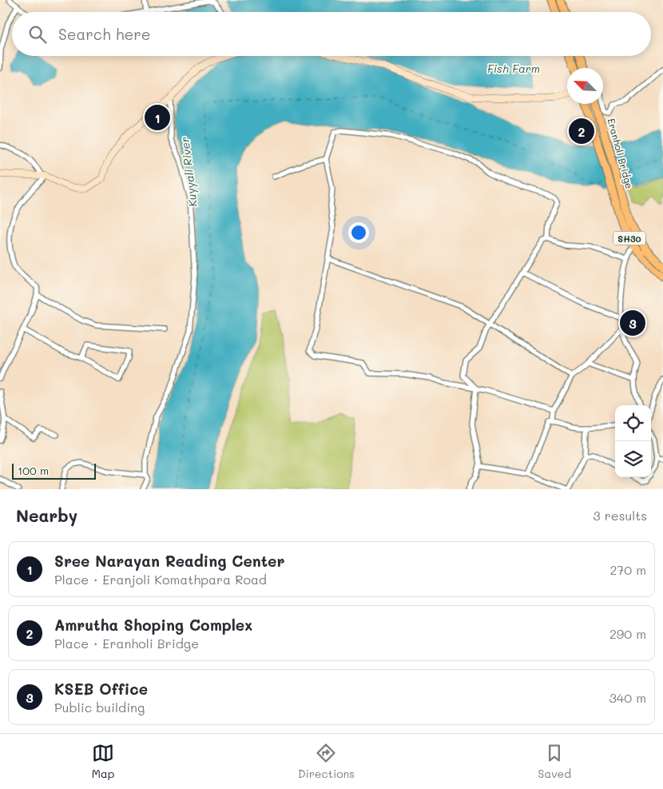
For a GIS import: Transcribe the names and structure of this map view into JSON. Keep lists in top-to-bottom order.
{
  "streets": {
    "main road": ["Eranholi Bridge", "SH30"]
  },
  "water": ["Fish Farm", "Kuyyali River"],
  "scale_bar": "100 m",
  "north": "top left",
  "page": {
    "search": "Search here",
    "pins": ["1", "2", "3"],
    "scale": "100 m",
    "heading": ["Nearby", "3 results"],
    "list": [
      {
        "mark": "1",
        "name": "Sree Narayan Reading Center",
        "note": "Place · Eranjoli Komathpara Road",
        "value": "270 m"
      },
      {
        "mark": "2",
        "name": "Amrutha Shoping Complex",
        "note": "Place · Eranholi Bridge",
        "value": "290 m"
      },
      {
        "mark": "3",
        "name": "KSEB Office",
        "note": "Public building",
        "value": "340 m"
      }
    ],
    "nav": ["Map", "Directions", "Saved"]
  }
}
